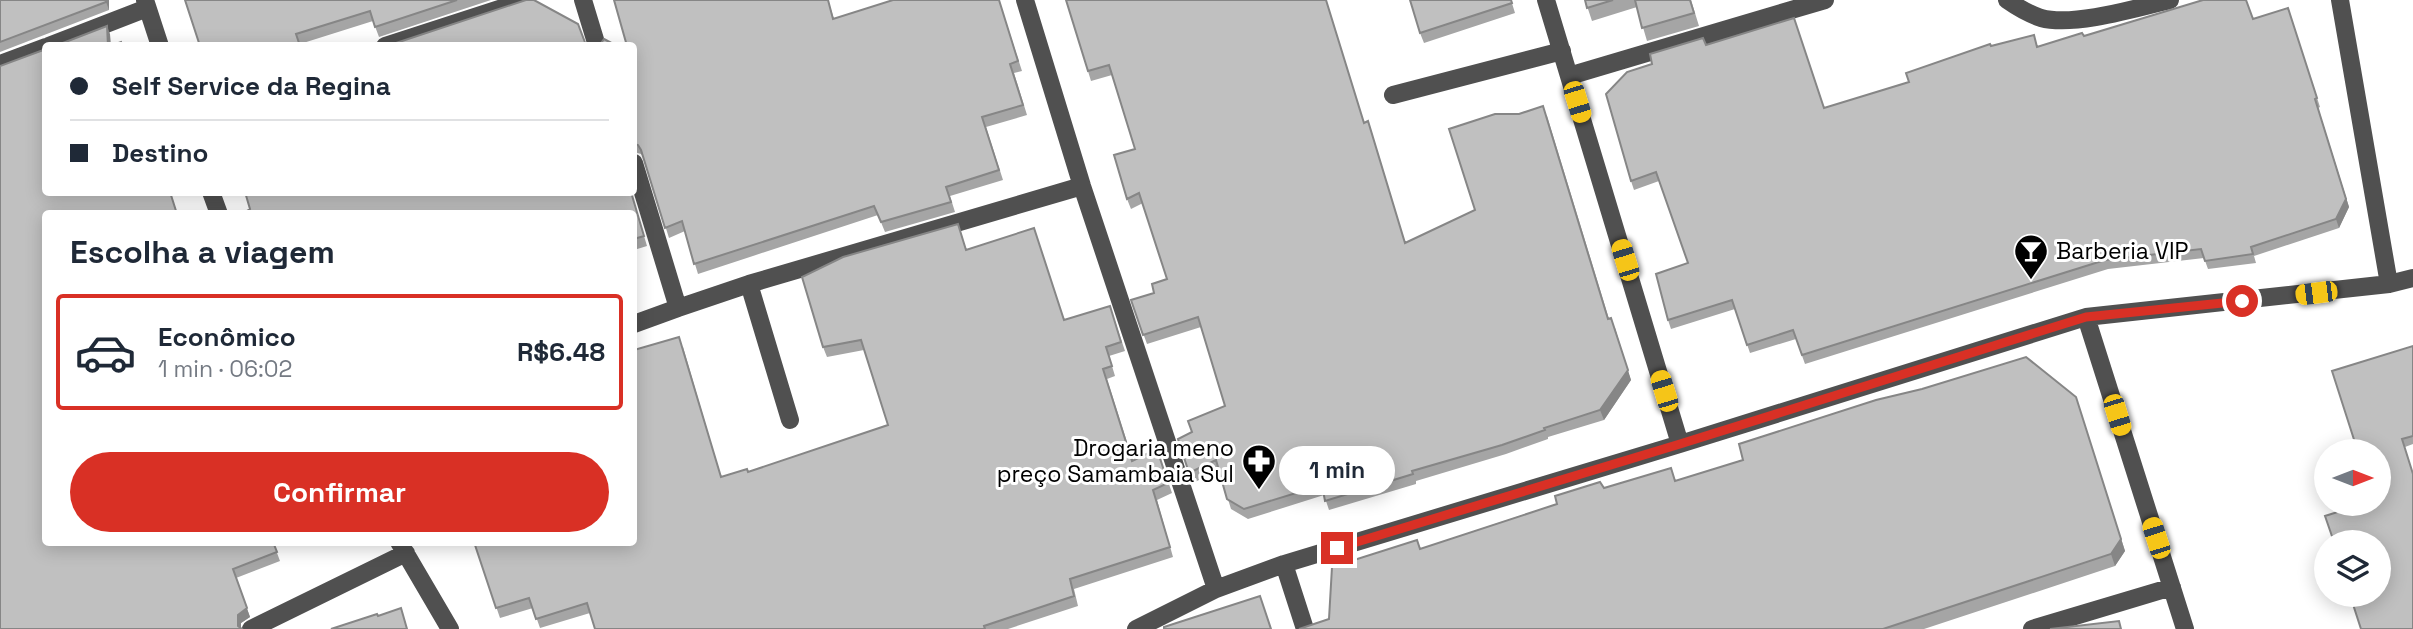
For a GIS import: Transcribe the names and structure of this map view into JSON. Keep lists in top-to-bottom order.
{
  "places": {
    "bar": ["Barberia VIP"],
    "pharmacy": ["Drogaria meno preço Samambaia Sul"]
  },
  "north": "right",
  "page": {
    "banner": ["Self Service da Regina", "Destino"],
    "heading": "Escolha a viagem",
    "list": [
      {
        "name": "Econômico",
        "note": "1 min · 06:02",
        "value": "R$6.48"
      }
    ],
    "buttons": "Confirmar",
    "bubble": "1 min"
  }
}
